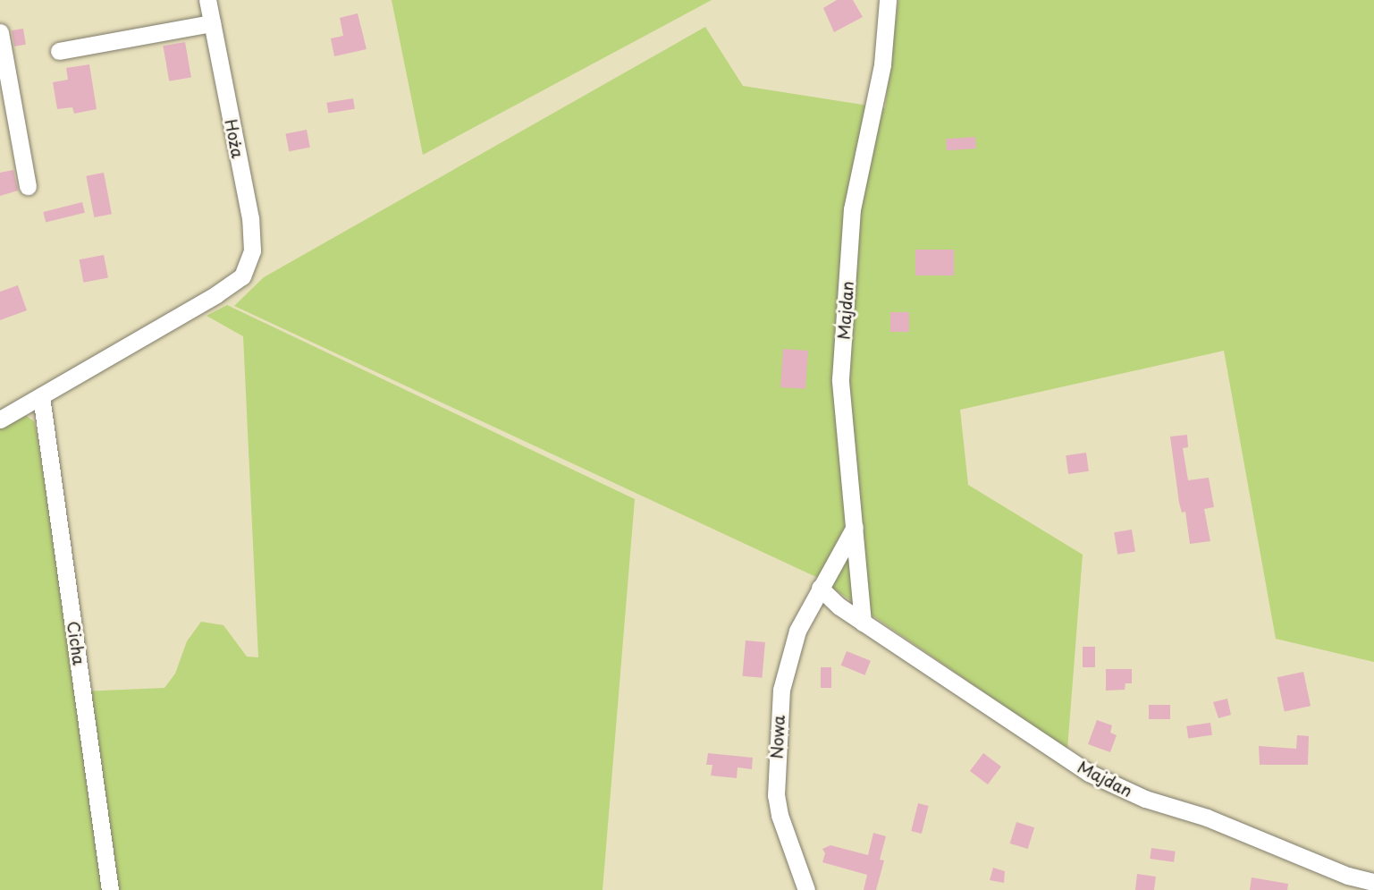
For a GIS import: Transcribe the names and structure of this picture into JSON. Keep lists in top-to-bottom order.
{
  "streets": {
    "street": [
      "Hoża",
      "Majdan",
      "Cicha",
      "Nowa"
    ]
  },
  "crossings": [
    ["Hoża", "Cicha"],
    ["Majdan", "Nowa"]
  ]
}
